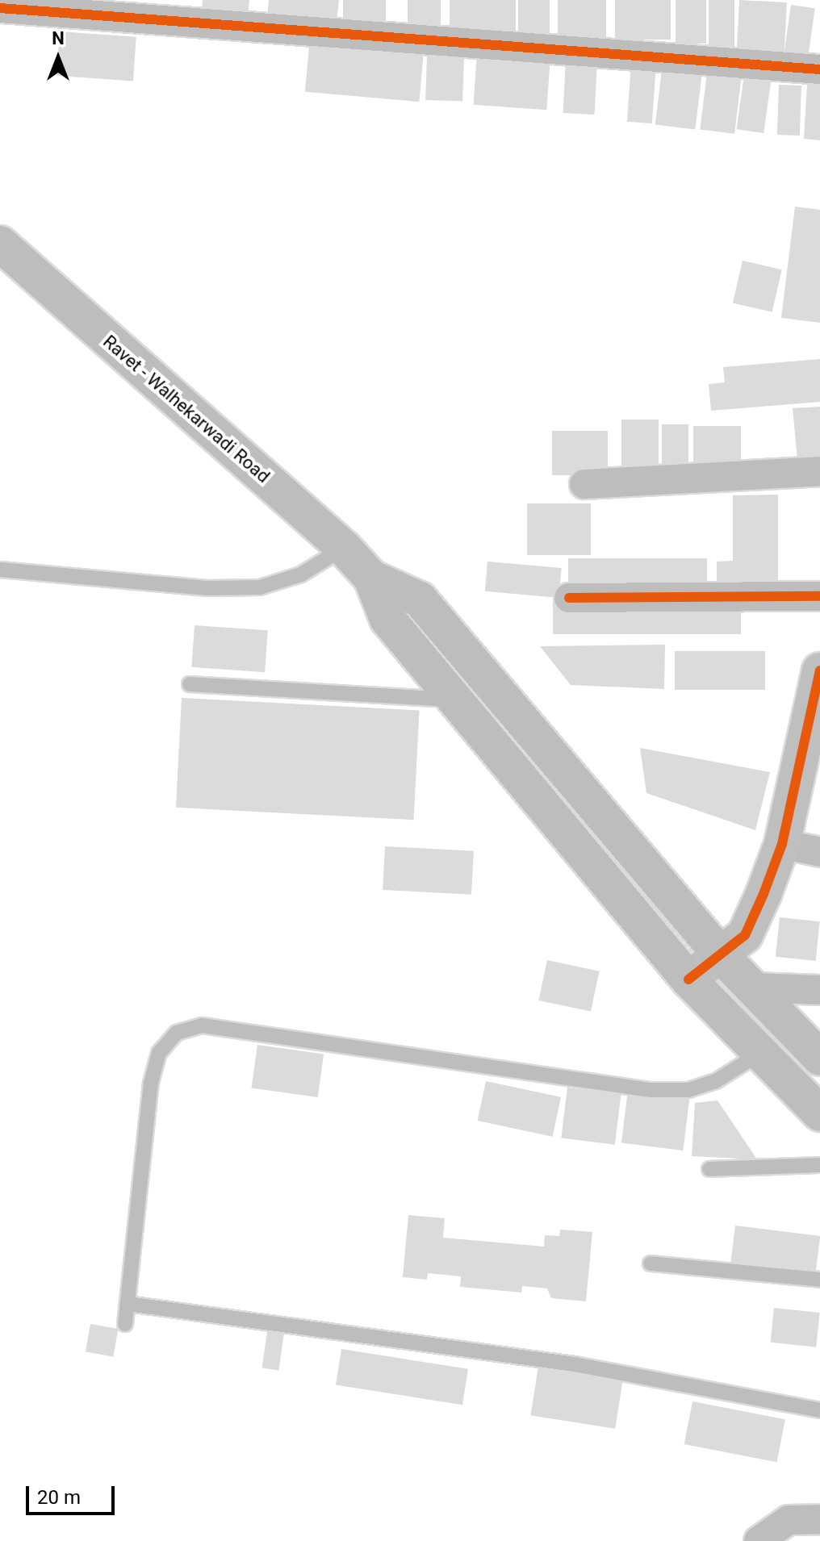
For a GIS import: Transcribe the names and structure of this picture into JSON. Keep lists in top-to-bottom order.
{
  "streets": {
    "main road": ["Ravet - Walhekarwadi Road"]
  },
  "scale_bar": "20 m",
  "north": "top"
}
